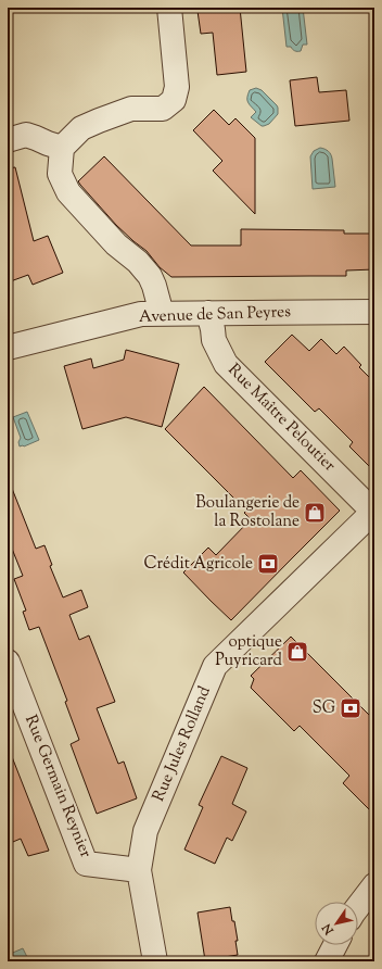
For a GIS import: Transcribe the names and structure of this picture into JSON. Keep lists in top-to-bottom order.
{
  "streets": {
    "street": [
      "Avenue de San Peyres",
      "Rue Maître Peloutier",
      "Rue Jules Rolland",
      "Rue Germain Reynier"
    ]
  },
  "crossings": [
    ["Avenue de San Peyres", "Rue Maître Peloutier"],
    ["Rue Maître Peloutier", "Rue Jules Rolland"],
    ["Rue Jules Rolland", "Rue Germain Reynier"]
  ],
  "places": {
    "shop": ["Boulangerie de la Rostolane", "optique Puyricard"],
    "bank": ["Crédit Agricole", "SG"]
  },
  "north": "bottom left"
}
